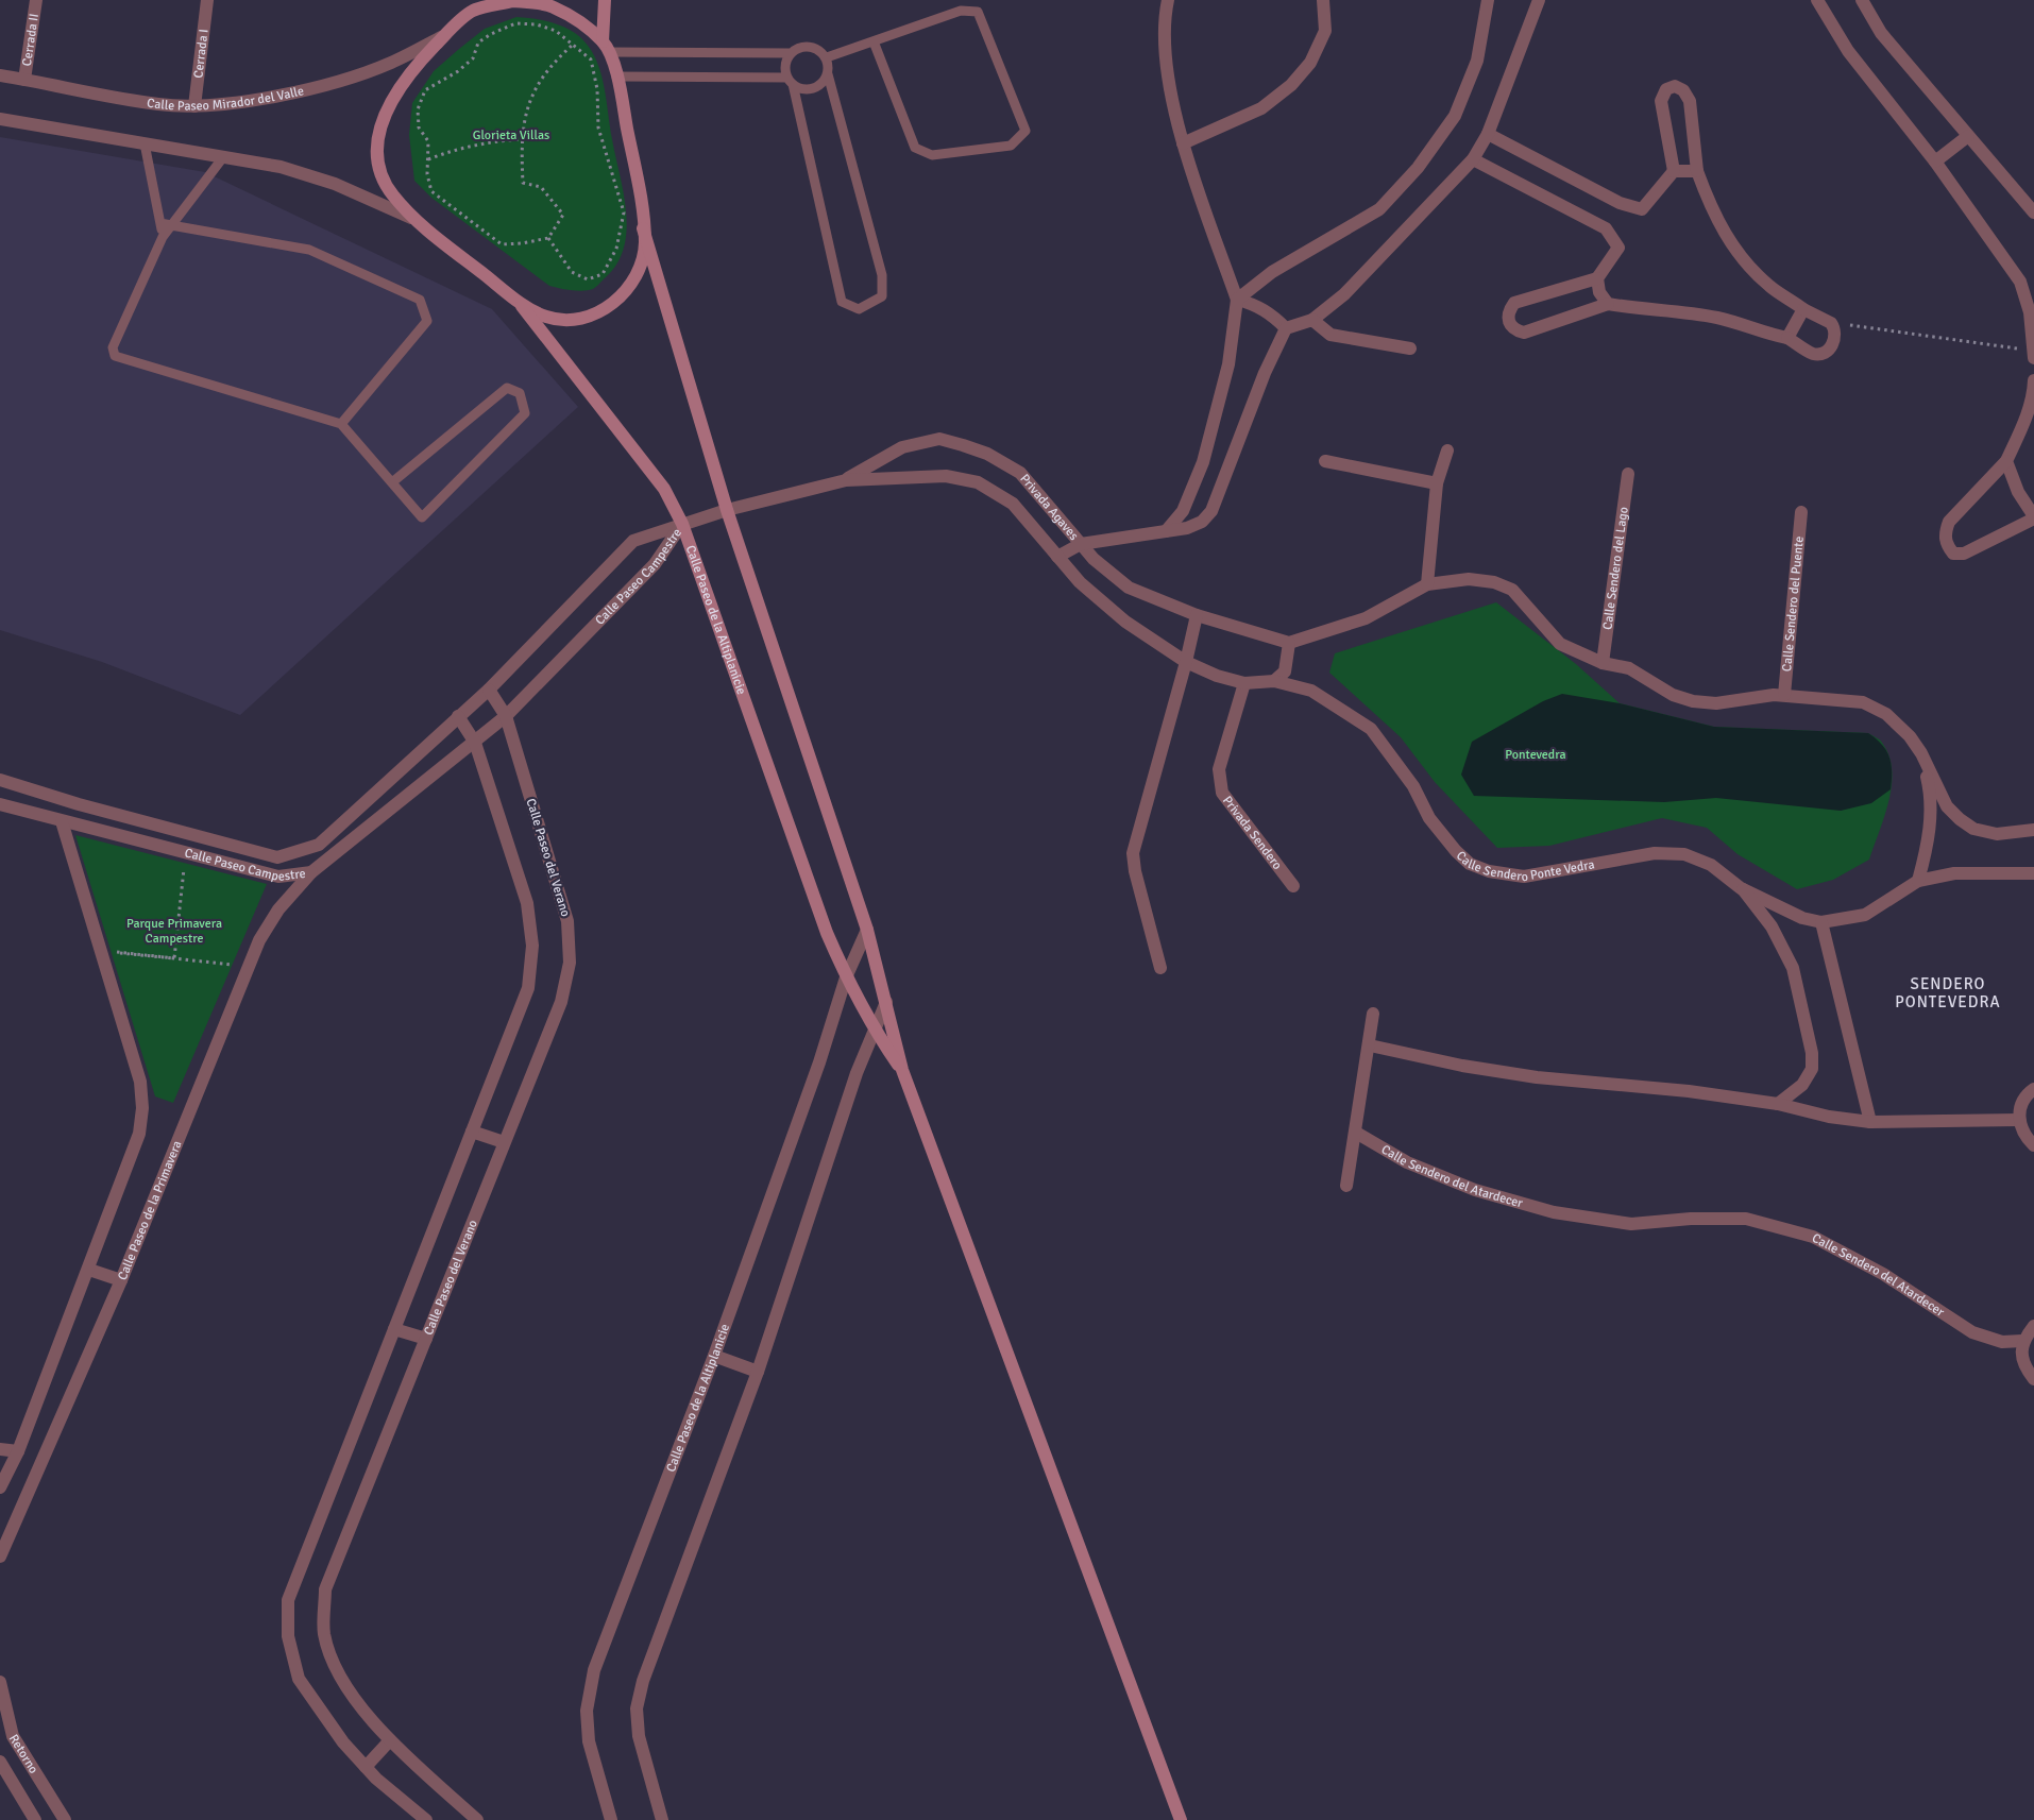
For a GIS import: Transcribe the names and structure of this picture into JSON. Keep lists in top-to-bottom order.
{
  "streets": {
    "main road": ["Calle Paseo de la Altiplanicie"],
    "street": [
      "Cerrada II",
      "Cerrada I",
      "Calle Paseo Mirador del Valle",
      "Privada Agaves",
      "Calle Sendero del Lago",
      "Calle Paseo Campestre",
      "Calle Sendero del Puente",
      "Privada Sendero",
      "Calle Sendero Ponte Vedra",
      "Calle Paseo del Verano",
      "Calle Sendero del Atardecer",
      "Calle Paseo de la Primavera",
      "Retorno"
    ]
  },
  "crossings": [
    ["Cerrada II", "Calle Paseo Mirador del Valle"],
    ["Cerrada I", "Calle Paseo Mirador del Valle"],
    ["Privada Agaves", "Calle Paseo Campestre"],
    ["Privada Agaves", "Calle Paseo de la Altiplanicie"],
    ["Privada Agaves", "Calle Sendero Ponte Vedra"],
    ["Calle Paseo Campestre", "Calle Paseo de la Altiplanicie"],
    ["Calle Paseo Campestre", "Calle Paseo del Verano"],
    ["Calle Paseo Campestre", "Calle Paseo de la Primavera"],
    ["Privada Sendero", "Calle Sendero Ponte Vedra"]
  ],
  "districts": ["SENDERO PONTEVEDRA"],
  "parks": ["Glorieta Villas", "Pontevedra", "Parque Primavera Campestre"]
}
